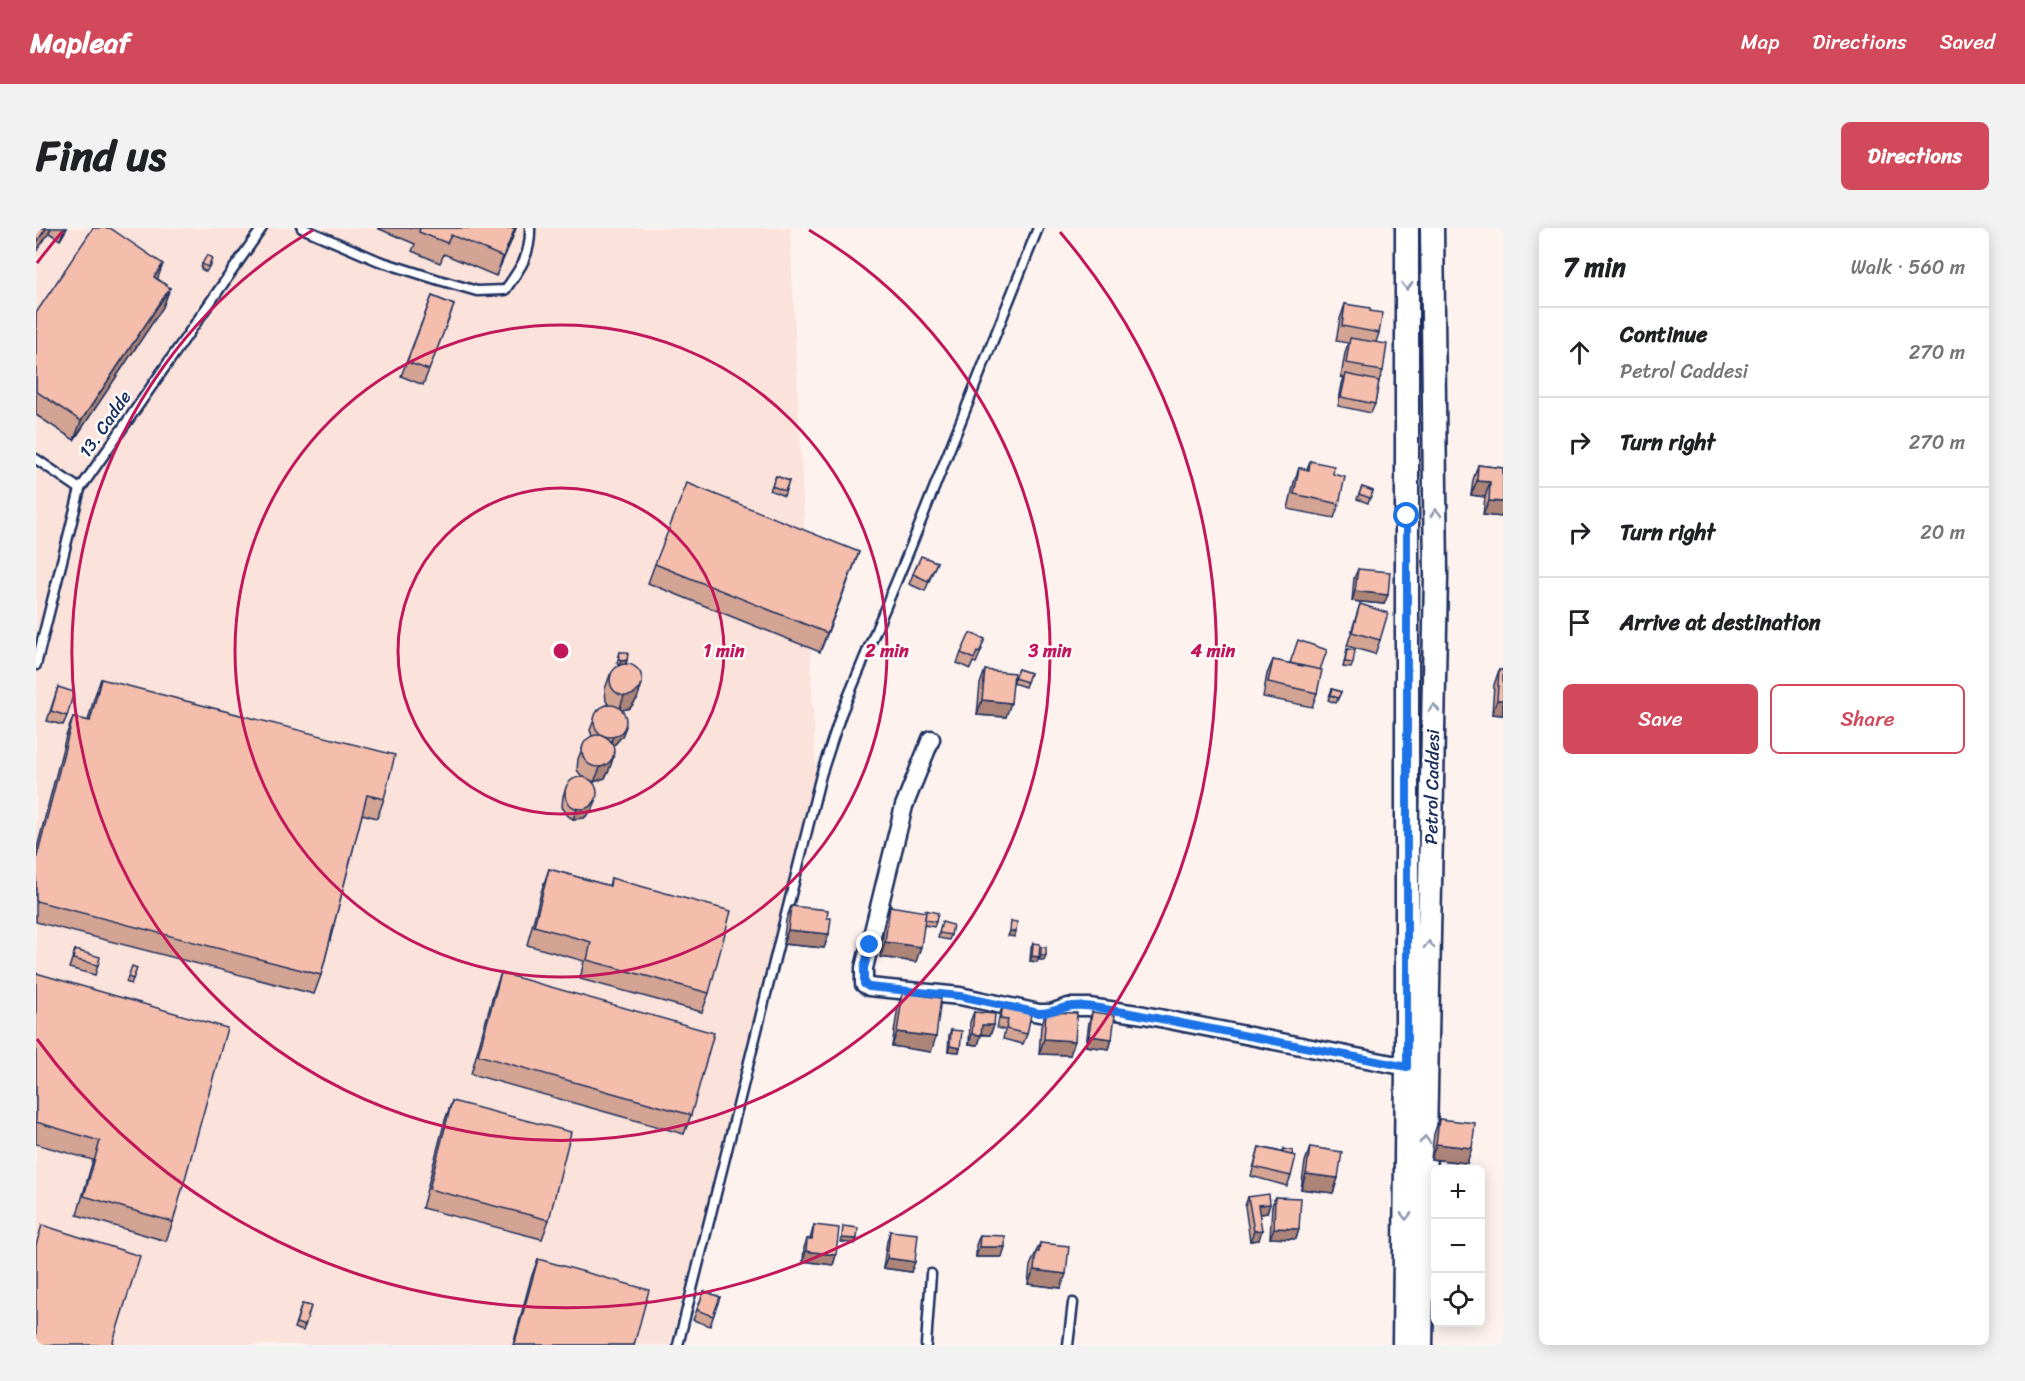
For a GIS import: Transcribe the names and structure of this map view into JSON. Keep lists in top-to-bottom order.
{
  "streets": {
    "main road": ["Petrol Caddesi"],
    "lane": ["13. Cadde"]
  },
  "page": {
    "header": "Mapleaf",
    "nav": ["Map", "Directions", "Saved"],
    "title": "Find us",
    "buttons": [
      "Directions",
      ["Save", "Share"]
    ],
    "heading": ["7 min", "Walk · 560 m"],
    "list": [
      ["Continue", "Petrol Caddesi", "270 m"],
      ["Turn right", "270 m"],
      ["Turn right", "20 m"],
      "Arrive at destination"
    ],
    "map_buttons": ["+", "−"]
  },
  "rings": [
    "1 min",
    "2 min",
    "3 min",
    "4 min"
  ]
}
